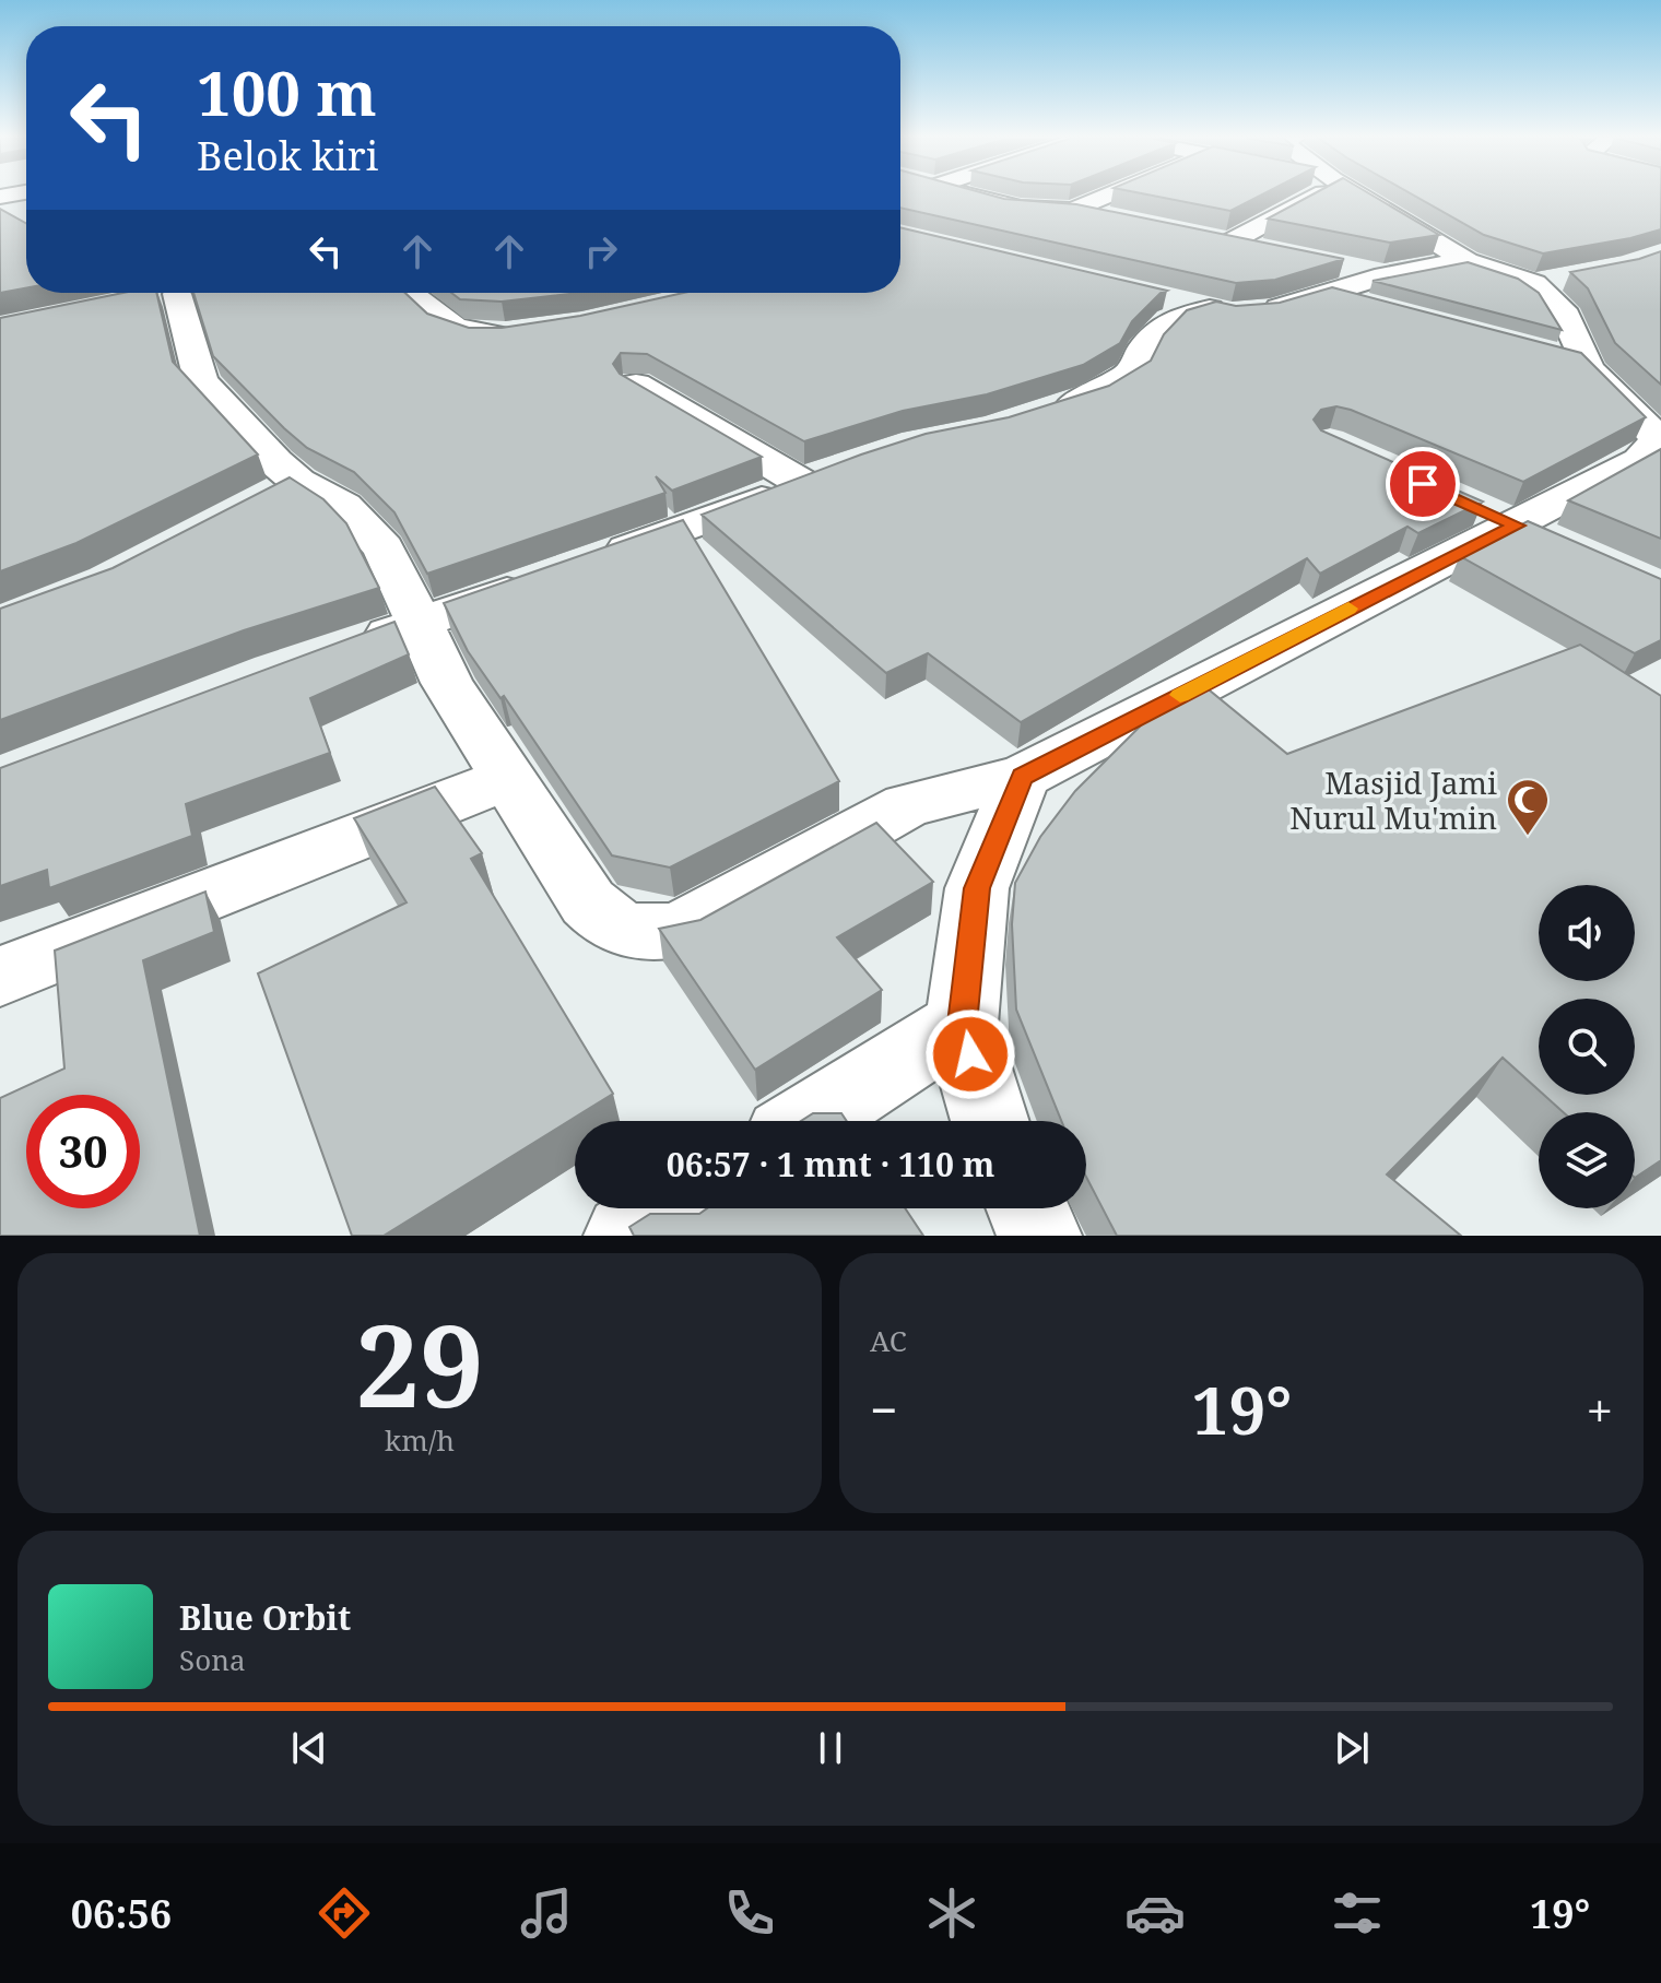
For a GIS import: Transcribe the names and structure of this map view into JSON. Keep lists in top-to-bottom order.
{
  "places": {
    "mosque": ["Masjid Jami Nurul Mu'min"]
  },
  "page": {
    "turn": ["100 m", "Belok kiri"],
    "limit": "30",
    "trip": "06:57 · 1 mnt · 110 m",
    "tile": [
      ["29", "km/h"],
      "AC"
    ],
    "heat": ["−", "19°", "+"],
    "song": ["Blue Orbit", "Sona"],
    "tabs": ["06:56", "19°"]
  }
}
